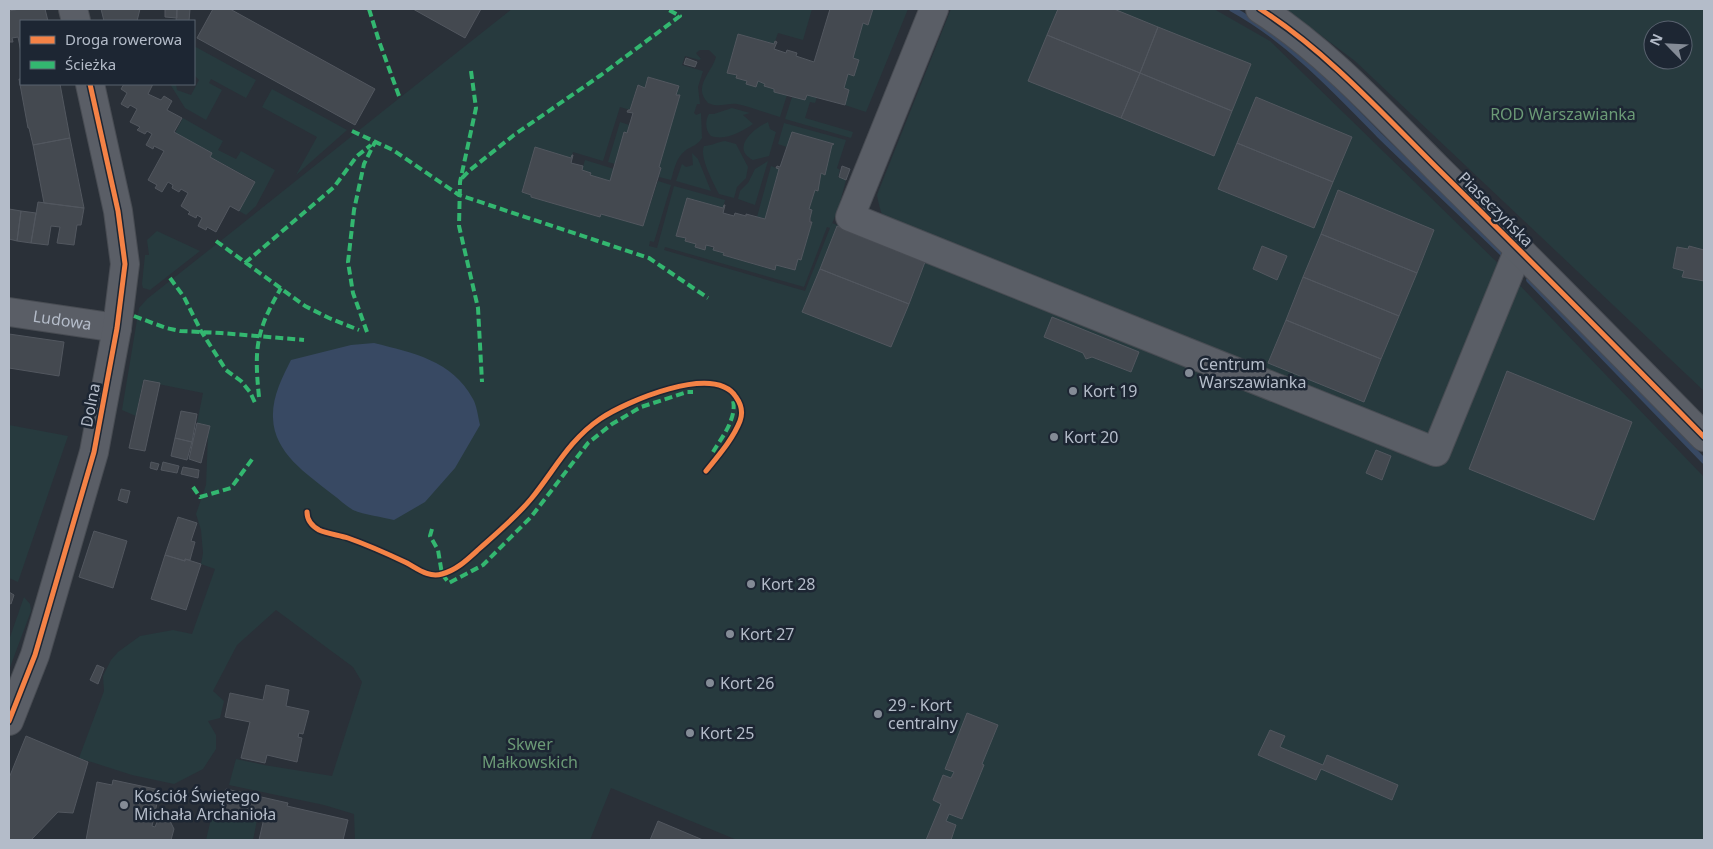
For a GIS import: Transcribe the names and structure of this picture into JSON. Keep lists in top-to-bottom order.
{
  "streets": {
    "street": ["Piaseczyńska", "Ludowa", "Dolna"]
  },
  "crossings": [
    ["Ludowa", "Dolna"]
  ],
  "parks": ["ROD Warszawianka", "Skwer Małkowskich"],
  "places": [
    "Centrum Warszawianka",
    "Kort 19",
    "Kort 20",
    "Kort 28",
    "Kort 27",
    "Kort 26",
    "29 - Kort centralny",
    "Kort 25",
    "Kościół Świętego Michała Archanioła"
  ],
  "legend": ["Droga rowerowa", "Ścieżka"],
  "north": "top left"
}
